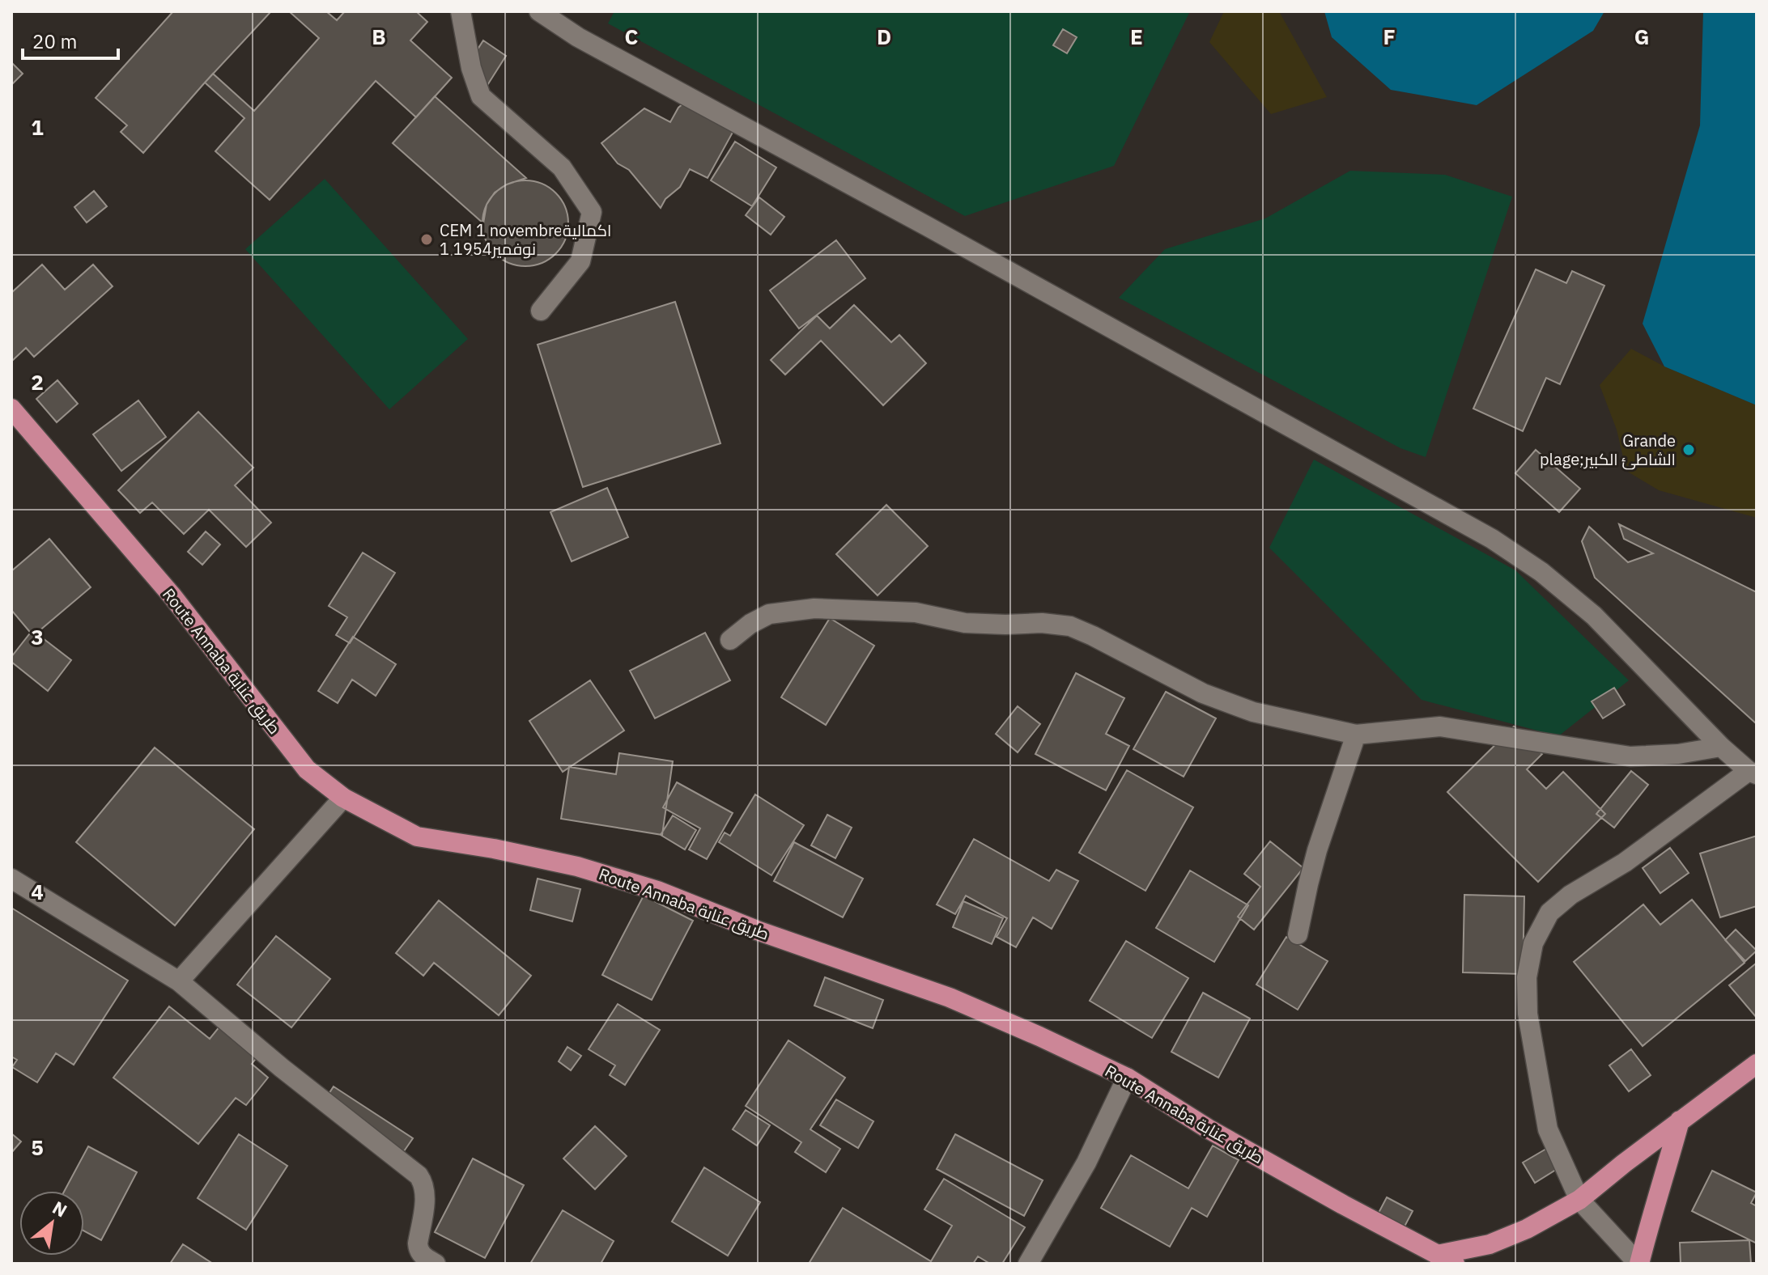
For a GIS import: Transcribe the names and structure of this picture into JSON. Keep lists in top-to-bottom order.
{
  "streets": {
    "main road": ["Route Annaba طريق عنابة"]
  },
  "places": ["CEM 1 novembreاكمالية 1 نوفمير1954", "Grande plage;الشاطئ الكبير"],
  "scale_bar": "20 m",
  "north": "top right",
  "grid": {
    "columns": [
      "B",
      "C",
      "D",
      "E",
      "F",
      "G"
    ],
    "rows": [
      "1",
      "2",
      "3",
      "4",
      "5"
    ]
  }
}
